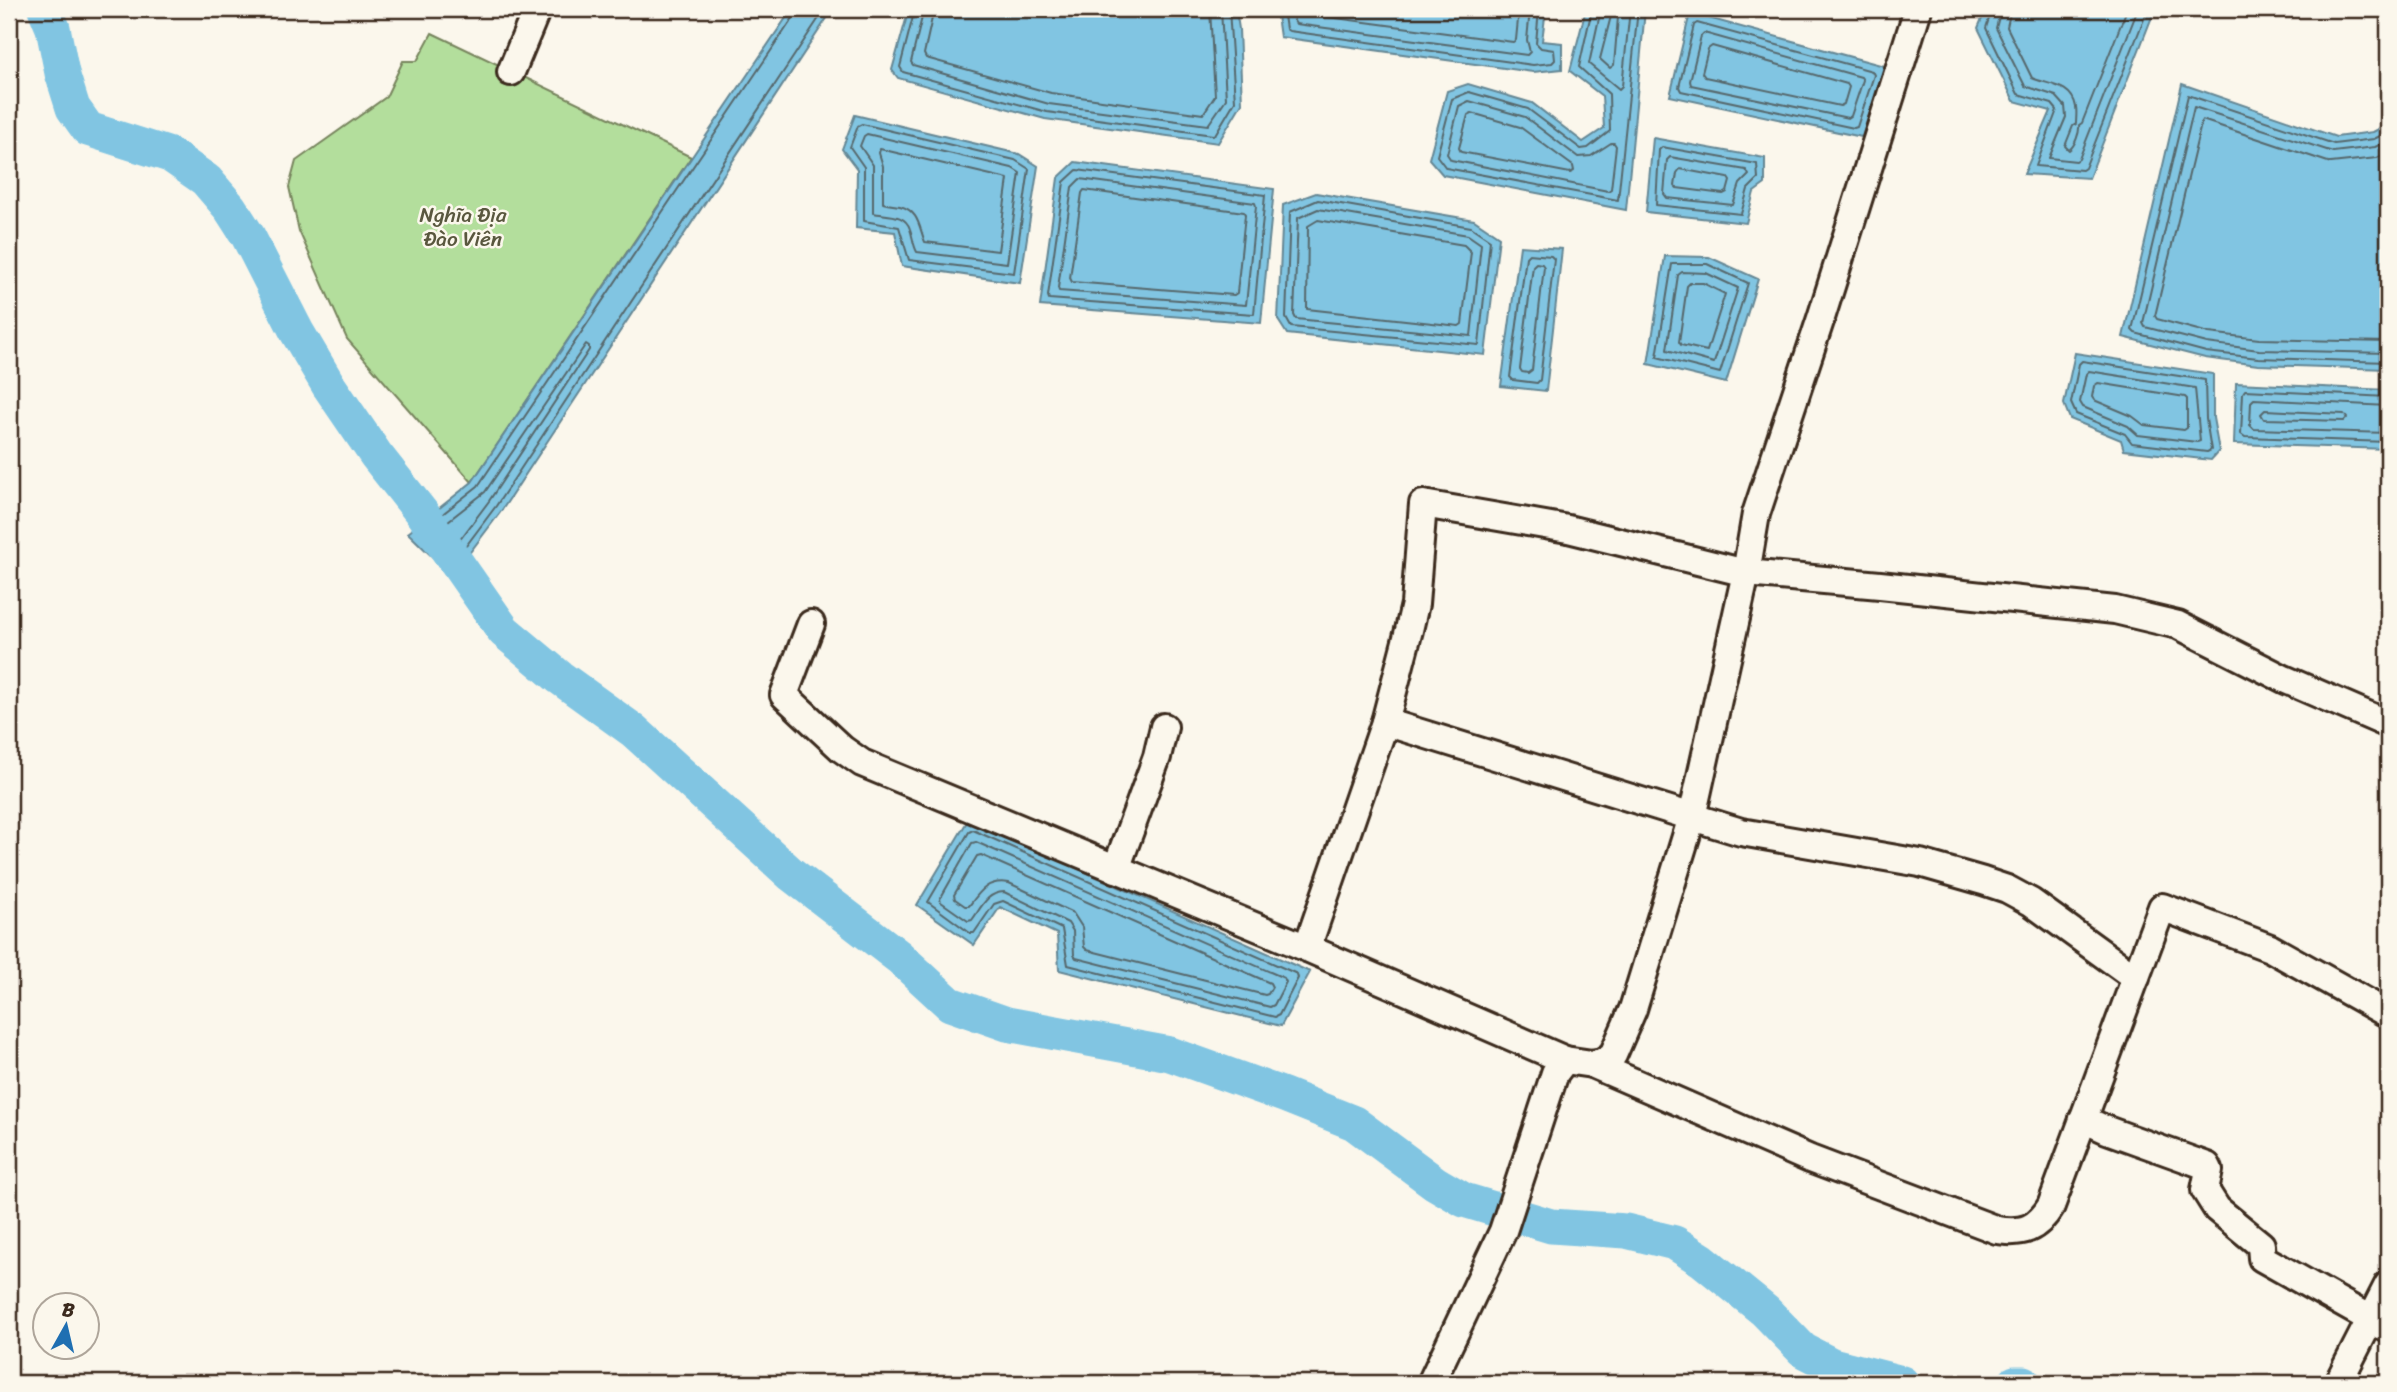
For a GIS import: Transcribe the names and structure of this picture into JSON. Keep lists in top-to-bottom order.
{
  "parks": ["Nghĩa Địa Đào Viên"],
  "north": "top"
}
